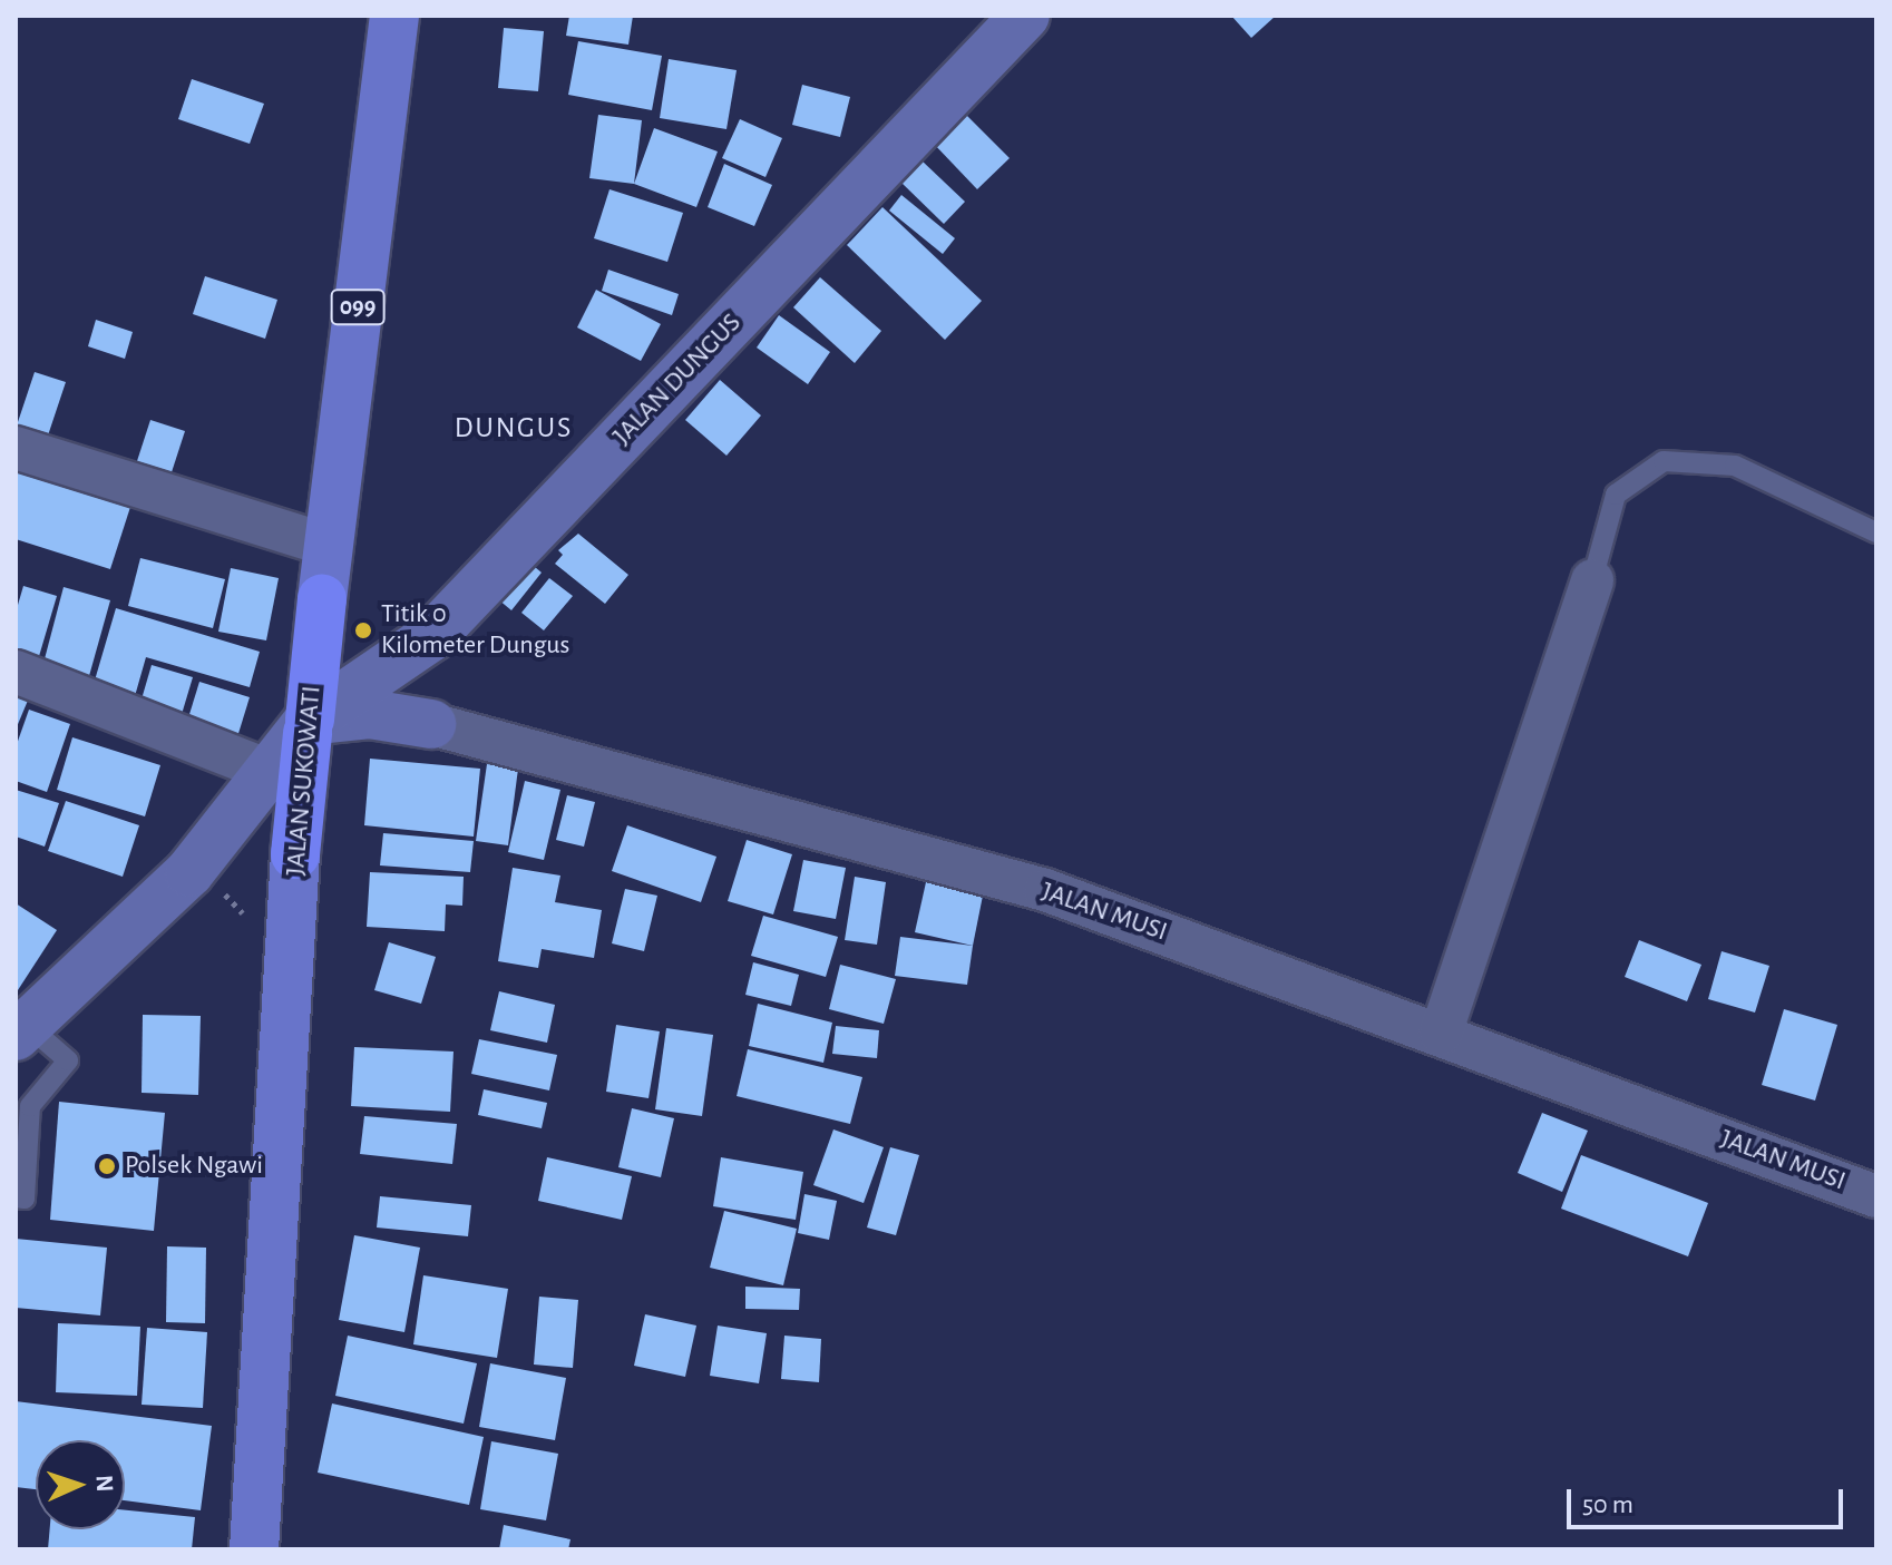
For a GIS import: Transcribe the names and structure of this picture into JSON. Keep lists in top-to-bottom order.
{
  "streets": {
    "highway": ["099", "JALAN SUKOWATI"],
    "street": ["JALAN DUNGUS", "JALAN MUSI"]
  },
  "crossings": [
    ["JALAN DUNGUS", "JALAN SUKOWATI"],
    ["JALAN DUNGUS", "JALAN MUSI"],
    ["JALAN SUKOWATI", "JALAN MUSI"]
  ],
  "districts": ["DUNGUS"],
  "places": ["Titik 0 Kilometer Dungus", "Polsek Ngawi"],
  "scale_bar": "50 m",
  "north": "right"
}
